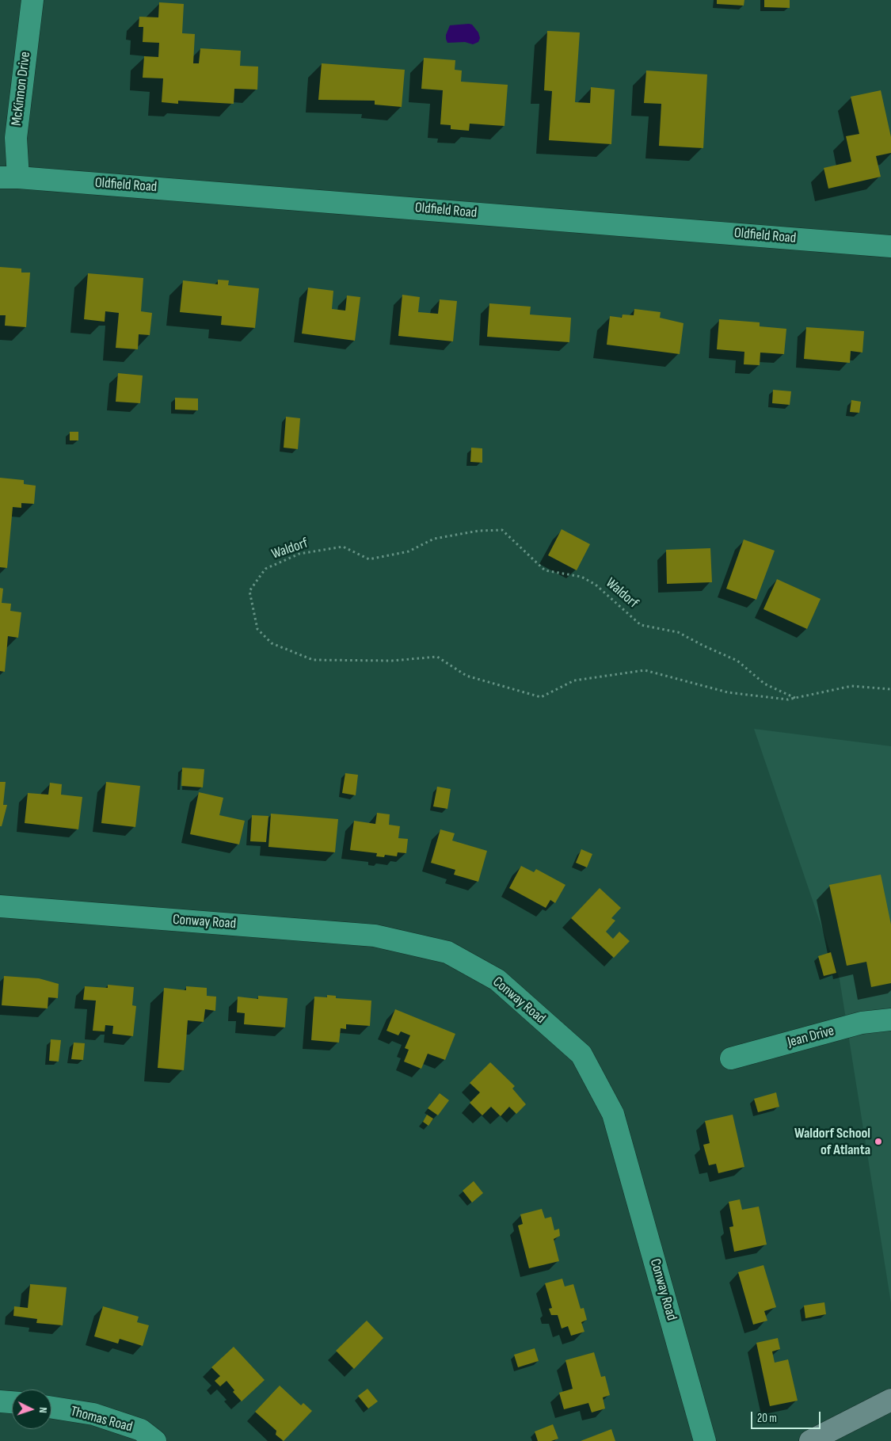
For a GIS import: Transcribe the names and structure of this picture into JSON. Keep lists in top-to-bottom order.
{
  "streets": {
    "street": [
      "McKinnon Drive",
      "Oldfield Road",
      "Conway Road",
      "Jean Drive",
      "Thomas Road"
    ],
    "path": ["Waldorf"]
  },
  "crossings": [
    ["McKinnon Drive", "Oldfield Road"]
  ],
  "places": ["Waldorf School of Atlanta"],
  "scale_bar": "20 m",
  "north": "right"
}
